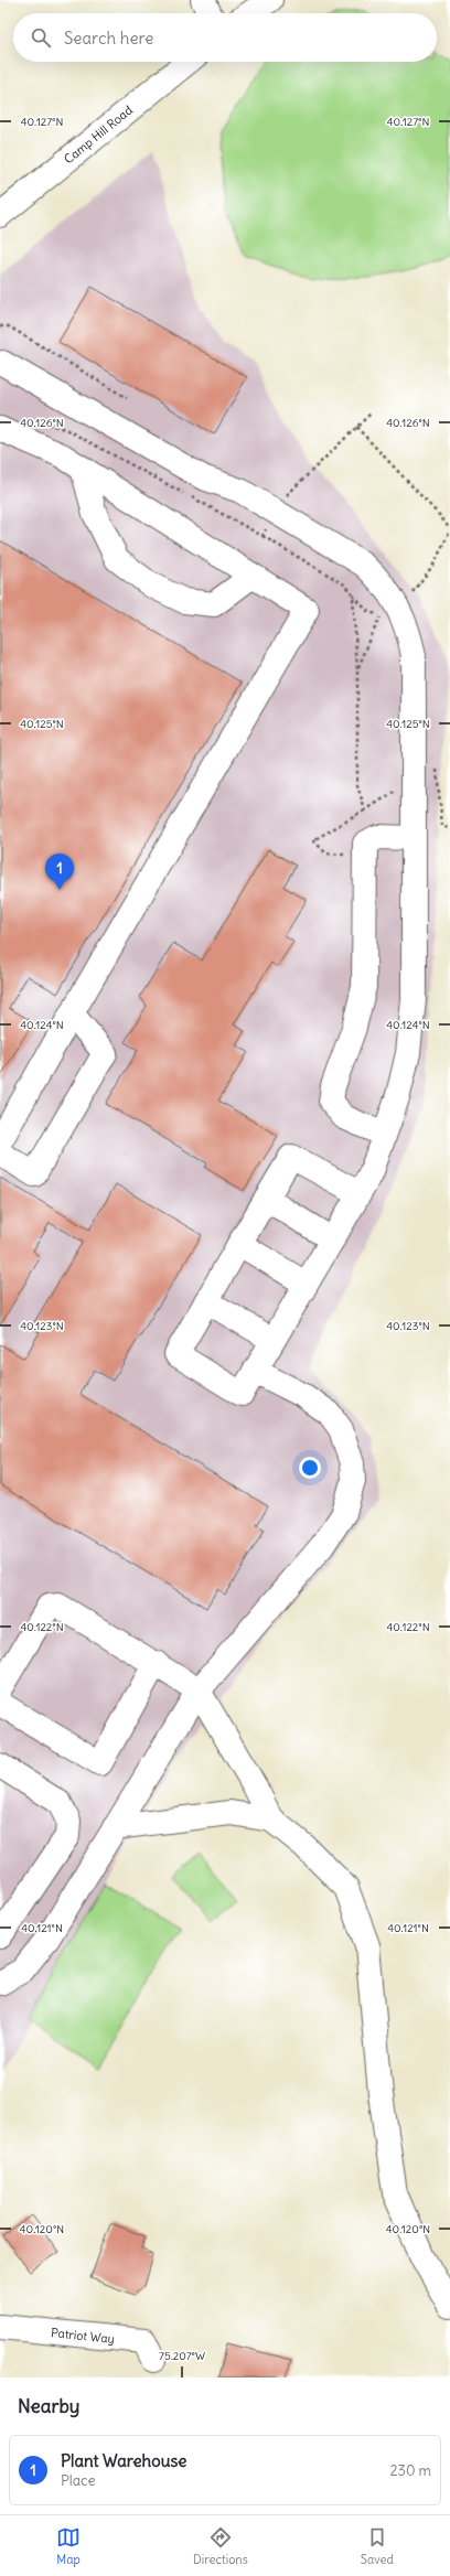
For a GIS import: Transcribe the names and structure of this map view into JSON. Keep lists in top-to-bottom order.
{
  "streets": {
    "street": ["Camp Hill Road", "Patriot Way"]
  },
  "page": {
    "search": "Search here",
    "pins": "1",
    "heading": "Nearby",
    "list": [
      {
        "mark": "1",
        "name": "Plant Warehouse",
        "note": "Place",
        "value": "230 m"
      }
    ],
    "nav": ["Map", "Directions", "Saved"]
  },
  "coordinates": [
    "40.127°N",
    "40.126°N",
    "40.125°N",
    "40.124°N",
    "40.123°N",
    "40.122°N",
    "40.121°N",
    "40.120°N",
    "75.207°W"
  ]
}
